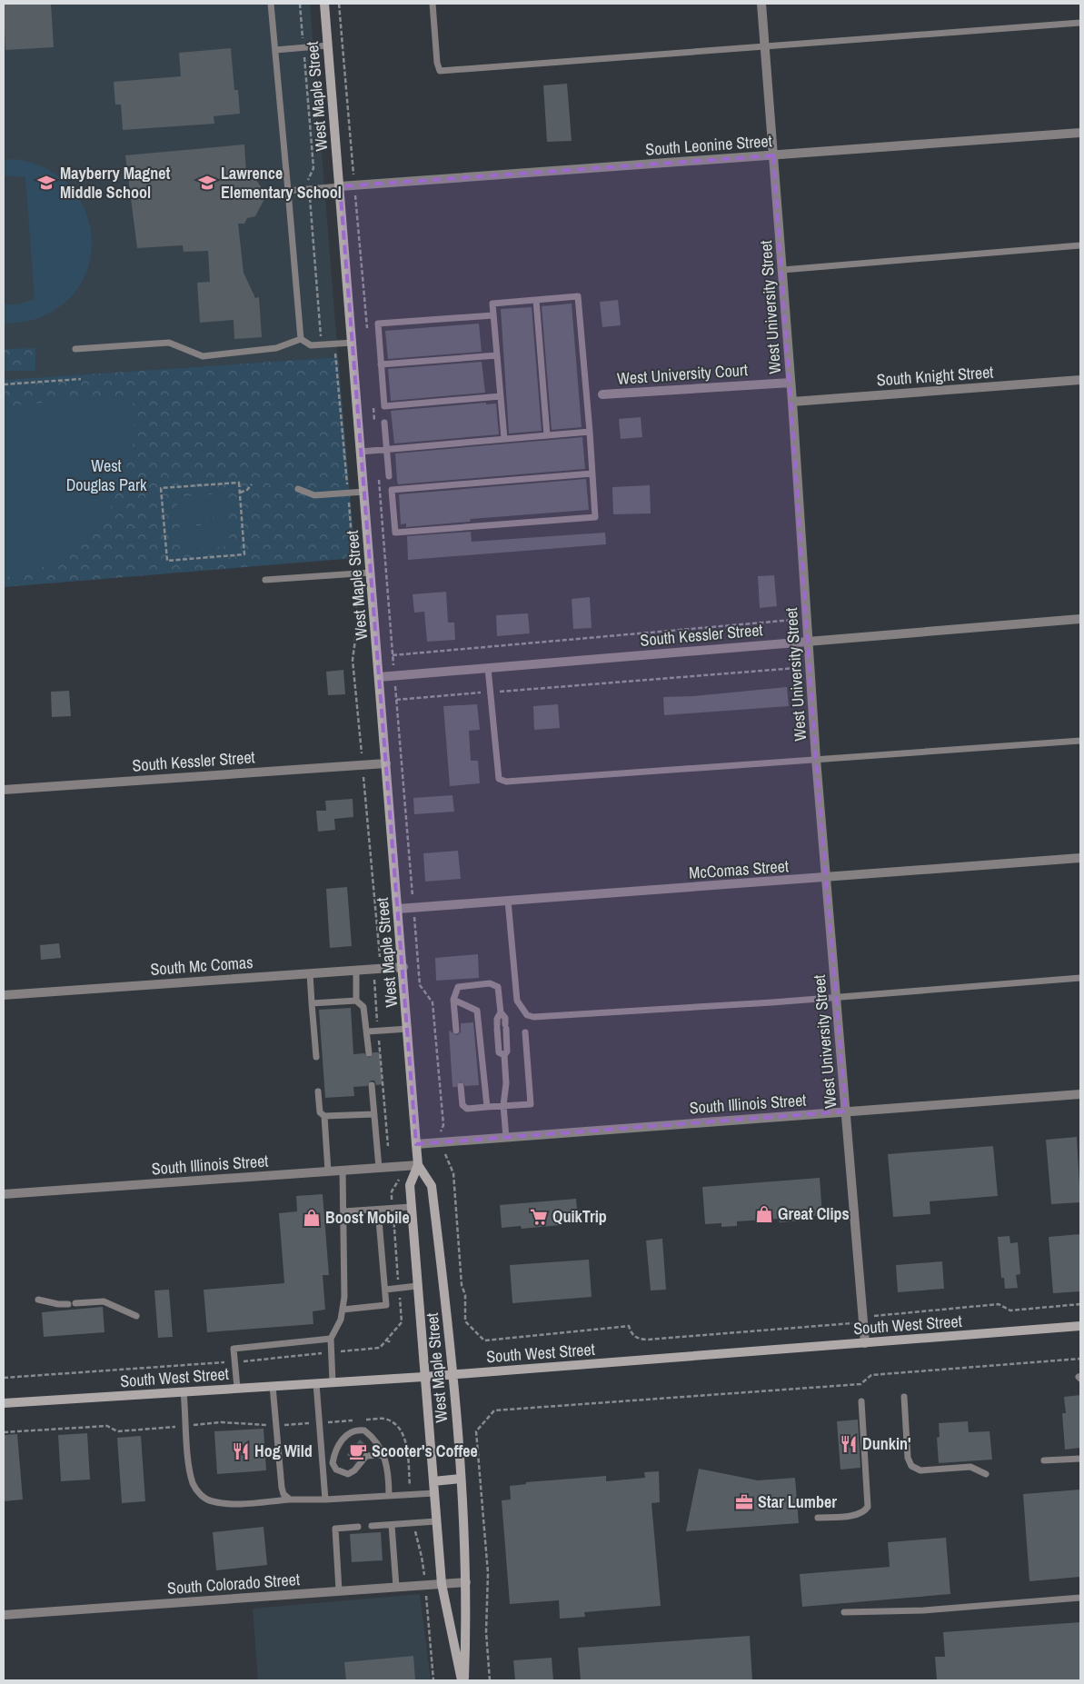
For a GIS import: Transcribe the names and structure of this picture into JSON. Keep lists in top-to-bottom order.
{
  "streets": {
    "street": [
      "West Maple Street",
      "South Leonine Street",
      "West University Street",
      "West University Court",
      "South Knight Street",
      "South Kessler Street",
      "McComas Street",
      "South Mc Comas",
      "South Illinois Street",
      "South West Street",
      "South Colorado Street"
    ]
  },
  "crossings": [
    ["West Maple Street", "South Leonine Street"],
    ["West Maple Street", "South Kessler Street"],
    ["West Maple Street", "McComas Street"],
    ["West Maple Street", "South Mc Comas"],
    ["West Maple Street", "South Illinois Street"],
    ["West Maple Street", "South West Street"],
    ["West Maple Street", "South Colorado Street"],
    ["South Leonine Street", "West University Street"],
    ["West University Street", "West University Court"],
    ["West University Street", "South Knight Street"],
    ["West University Street", "South Kessler Street"],
    ["West University Street", "McComas Street"],
    ["West University Street", "South Illinois Street"],
    ["West University Street", "South West Street"]
  ],
  "parks": ["West Douglas Park"],
  "places": {
    "school or university": ["Mayberry Magnet Middle School", "Lawrence Elementary School"],
    "shop": ["Great Clips", "Boost Mobile"],
    "supermarket": ["QuikTrip"],
    "restaurant": ["Dunkin'", "Hog Wild"],
    "cafe": ["Scooter's Coffee"],
    "office": ["Star Lumber"]
  }
}
